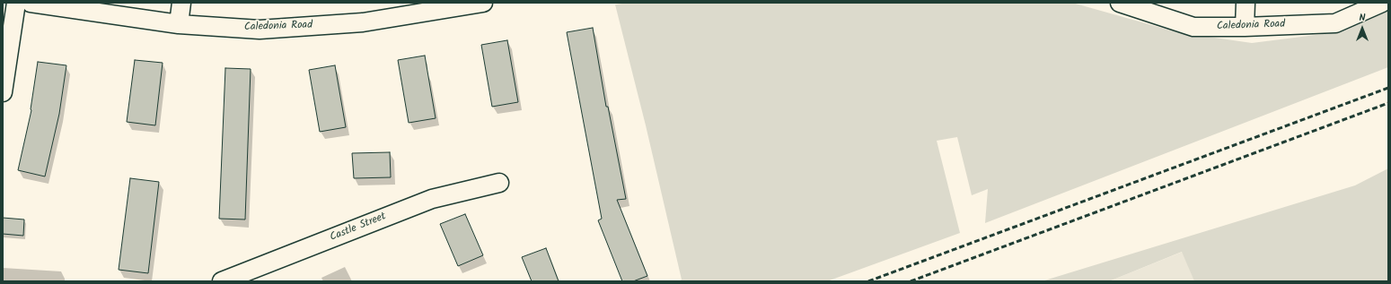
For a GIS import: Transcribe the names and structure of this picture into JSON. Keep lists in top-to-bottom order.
{
  "streets": {
    "street": ["Caledonia Road", "Castle Street"]
  },
  "north": "top"
}
